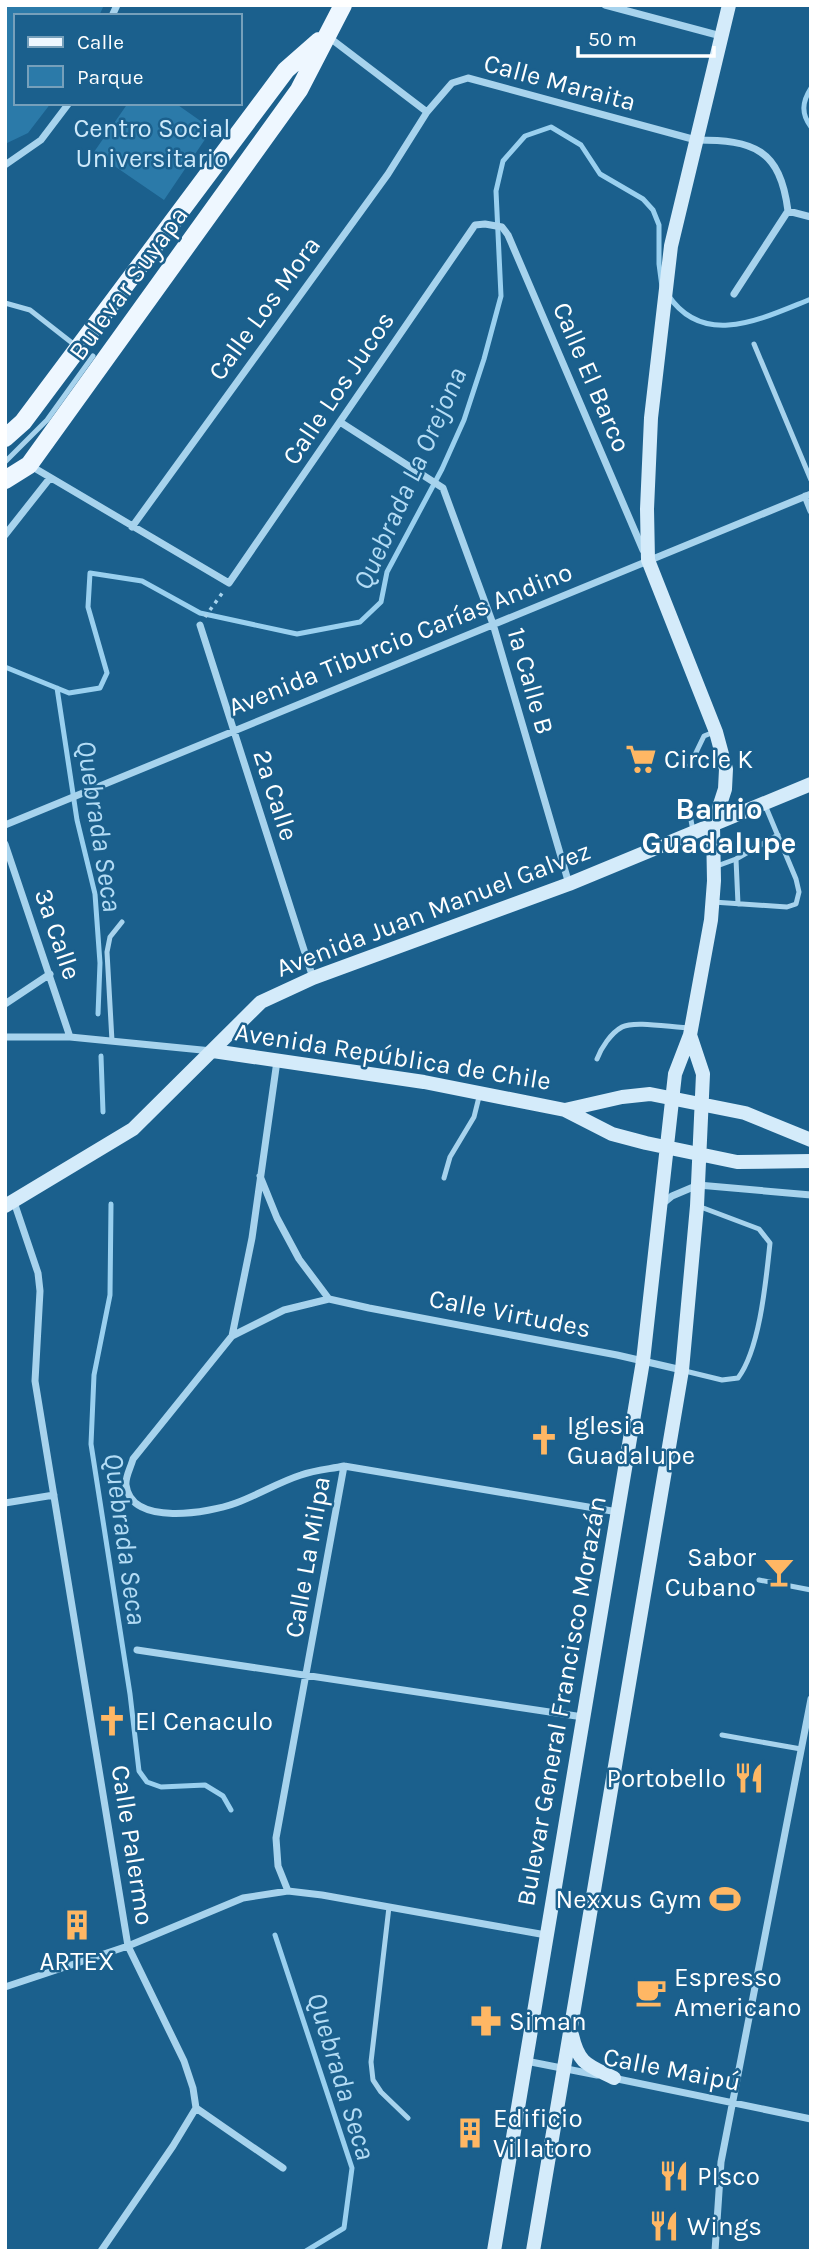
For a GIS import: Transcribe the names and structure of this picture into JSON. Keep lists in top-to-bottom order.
{
  "streets": {
    "main road": [
      "Bulevar Suyapa",
      "Avenida Juan Manuel Galvez",
      "Avenida República de Chile",
      "Bulevar General Francisco Morazán"
    ],
    "street": [
      "Calle Maraita",
      "Calle Los Mora",
      "Calle El Barco",
      "Calle Los Jucos",
      "Avenida Tiburcio Carías Andino",
      "1a Calle B",
      "2a Calle",
      "3a Calle",
      "Calle Virtudes",
      "Calle La Milpa",
      "Calle Palermo",
      "Calle Maipú"
    ]
  },
  "crossings": [
    ["Calle Maraita", "Calle Los Mora"],
    ["Calle Maraita", "Bulevar General Francisco Morazán"],
    ["Calle El Barco", "Calle Los Jucos"],
    ["Calle El Barco", "Avenida Tiburcio Carías Andino"],
    ["Calle El Barco", "Bulevar General Francisco Morazán"],
    ["Calle Los Jucos", "1a Calle B"],
    ["Avenida Tiburcio Carías Andino", "1a Calle B"],
    ["Avenida Tiburcio Carías Andino", "2a Calle"],
    ["Avenida Tiburcio Carías Andino", "Bulevar General Francisco Morazán"],
    ["1a Calle B", "Avenida Juan Manuel Galvez"],
    ["2a Calle", "Avenida Juan Manuel Galvez"],
    ["Avenida Juan Manuel Galvez", "Avenida República de Chile"],
    ["Avenida Juan Manuel Galvez", "Bulevar General Francisco Morazán"],
    ["Avenida Juan Manuel Galvez", "Calle Palermo"],
    ["Avenida República de Chile", "Calle La Milpa"],
    ["Calle Virtudes", "Calle La Milpa"],
    ["Calle Virtudes", "Bulevar General Francisco Morazán"],
    ["Bulevar General Francisco Morazán", "Calle Maipú"]
  ],
  "districts": ["Barrio Guadalupe"],
  "water": ["Quebrada La Orejona", "Quebrada Seca"],
  "parks": ["Centro Social Universitario"],
  "places": {
    "supermarket": ["Circle K"],
    "church": ["Iglesia Guadalupe", "El Cenaculo"],
    "bar": ["Sabor Cubano"],
    "restaurant": ["Portobello", "PIsco", "Wings"],
    "sports": ["Nexxus Gym"],
    "building": ["ARTEX", "Edificio Villatoro"],
    "cafe": ["Espresso Americano"],
    "pharmacy": ["Siman"]
  },
  "legend": ["Calle", "Parque"],
  "scale_bar": "50 m"
}
